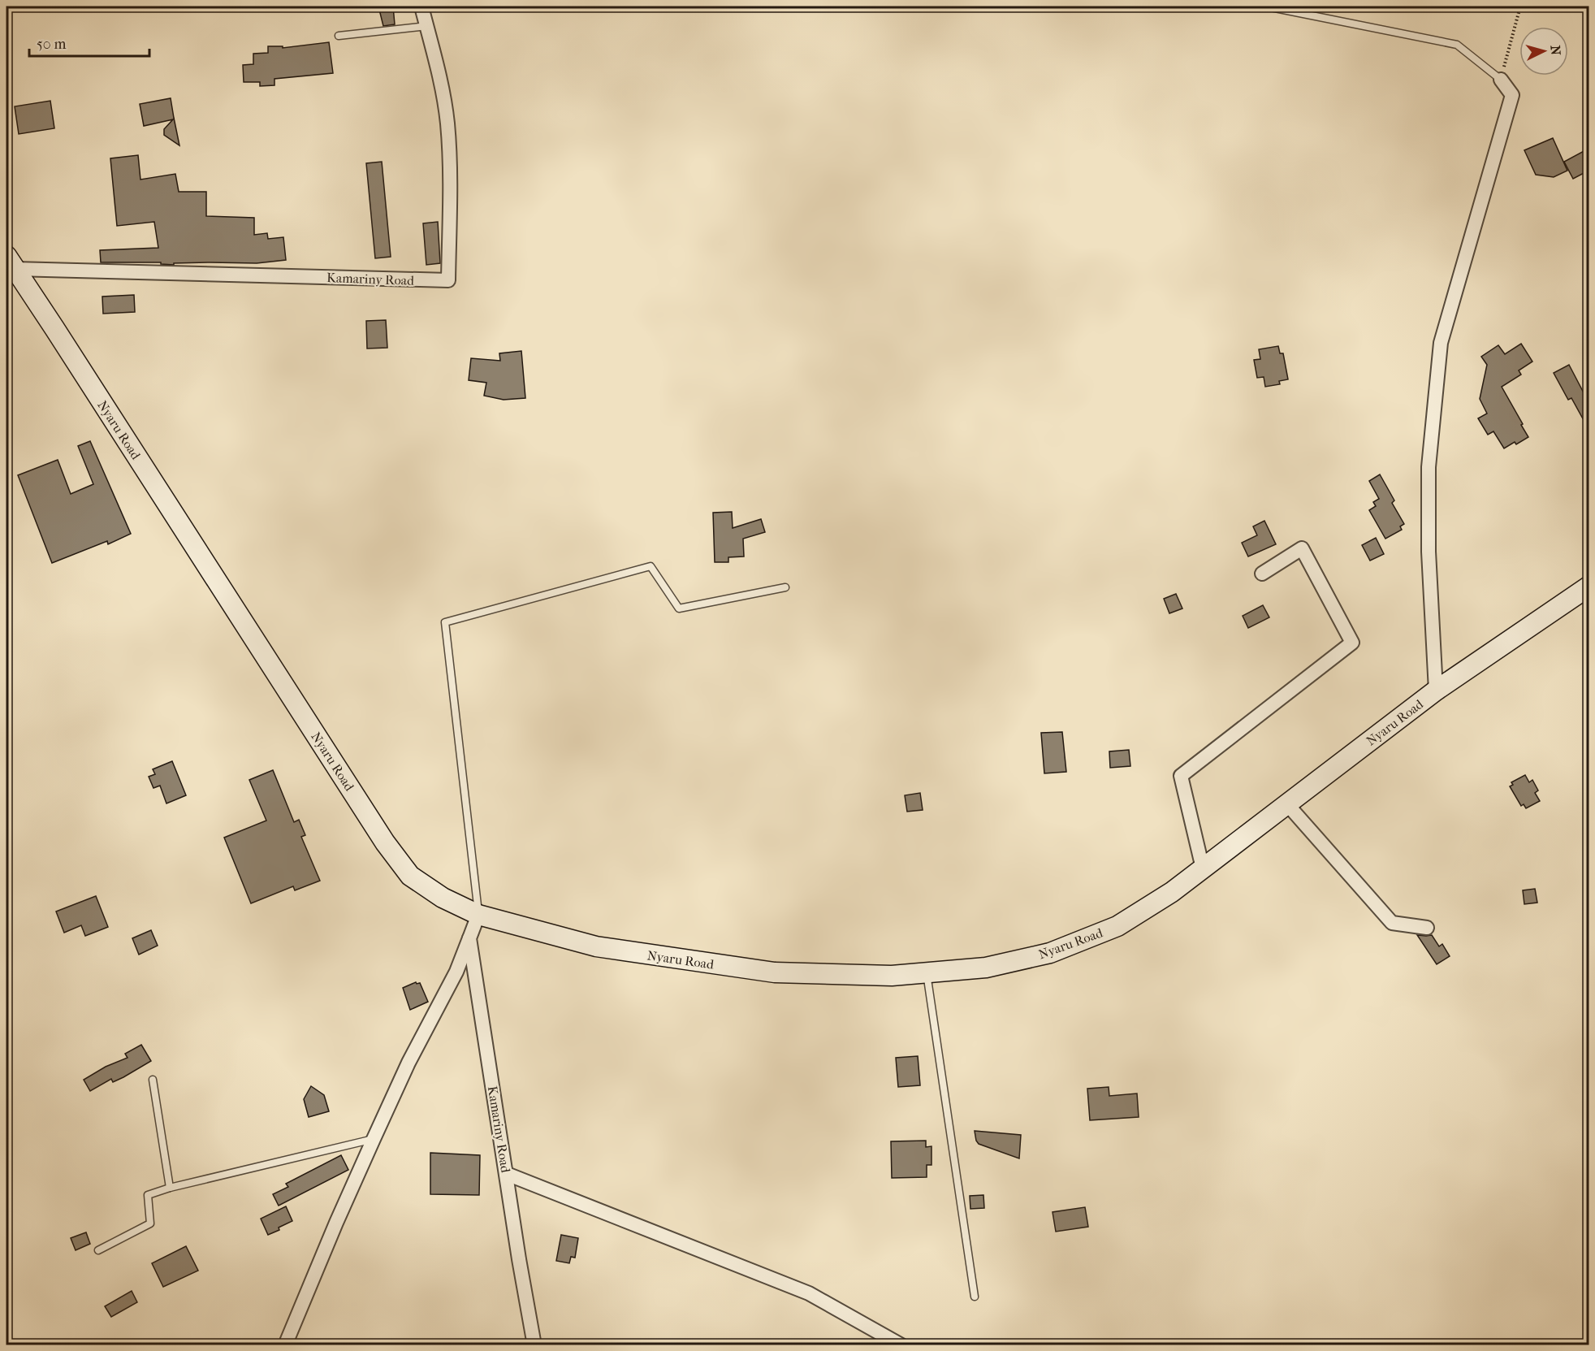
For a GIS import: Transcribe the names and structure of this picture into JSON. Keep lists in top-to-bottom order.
{
  "streets": {
    "main road": ["Nyaru Road"],
    "street": ["Kamariny Road"]
  },
  "crossings": [
    ["Kamariny Road", "Nyaru Road"]
  ],
  "scale_bar": "50 m",
  "north": "right"
}
